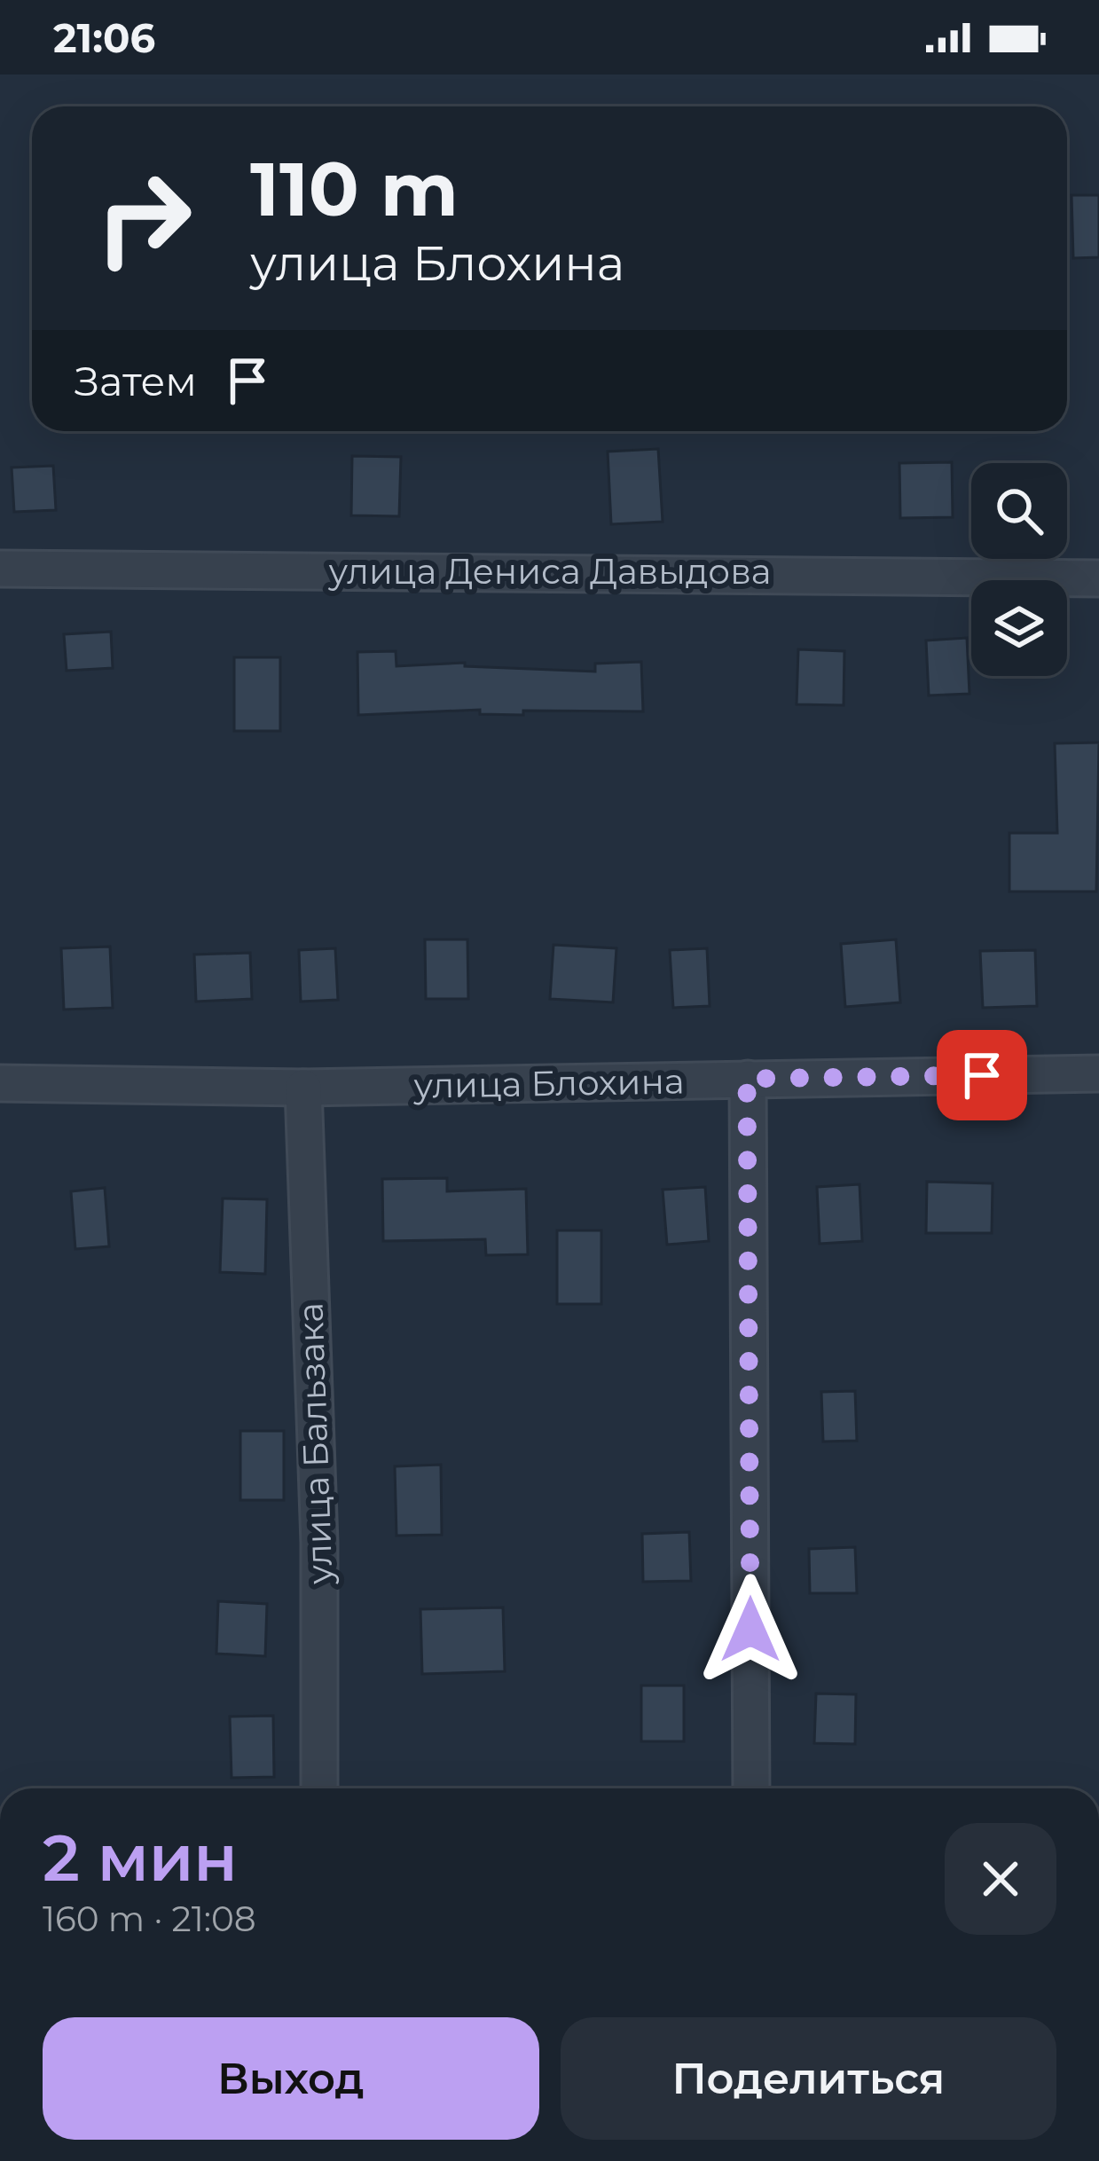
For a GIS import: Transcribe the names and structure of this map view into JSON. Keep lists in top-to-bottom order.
{
  "streets": {
    "street": ["улица Дениса Давыдова", "улица Блохина", "улица Бальзака"]
  },
  "crossings": [
    ["улица Блохина", "улица Бальзака"]
  ],
  "page": {
    "status": "21:06",
    "turn": ["110 m", "улица Блохина"],
    "then": "Затем",
    "heading": ["2 мин", "160 m · 21:08"],
    "buttons": ["Выход", "Поделиться"]
  }
}
